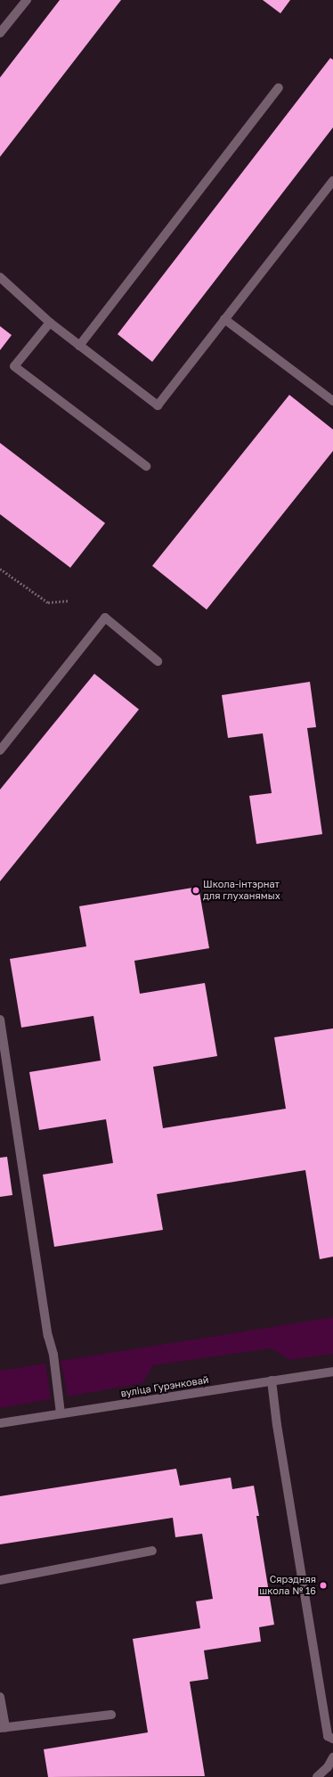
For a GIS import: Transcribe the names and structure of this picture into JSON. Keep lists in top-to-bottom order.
{
  "streets": {
    "street": ["вуліца Гурэнковай"]
  },
  "places": ["Школа-інтэрнат для глуханямых", "Сярэдняя школа № 16"]
}
